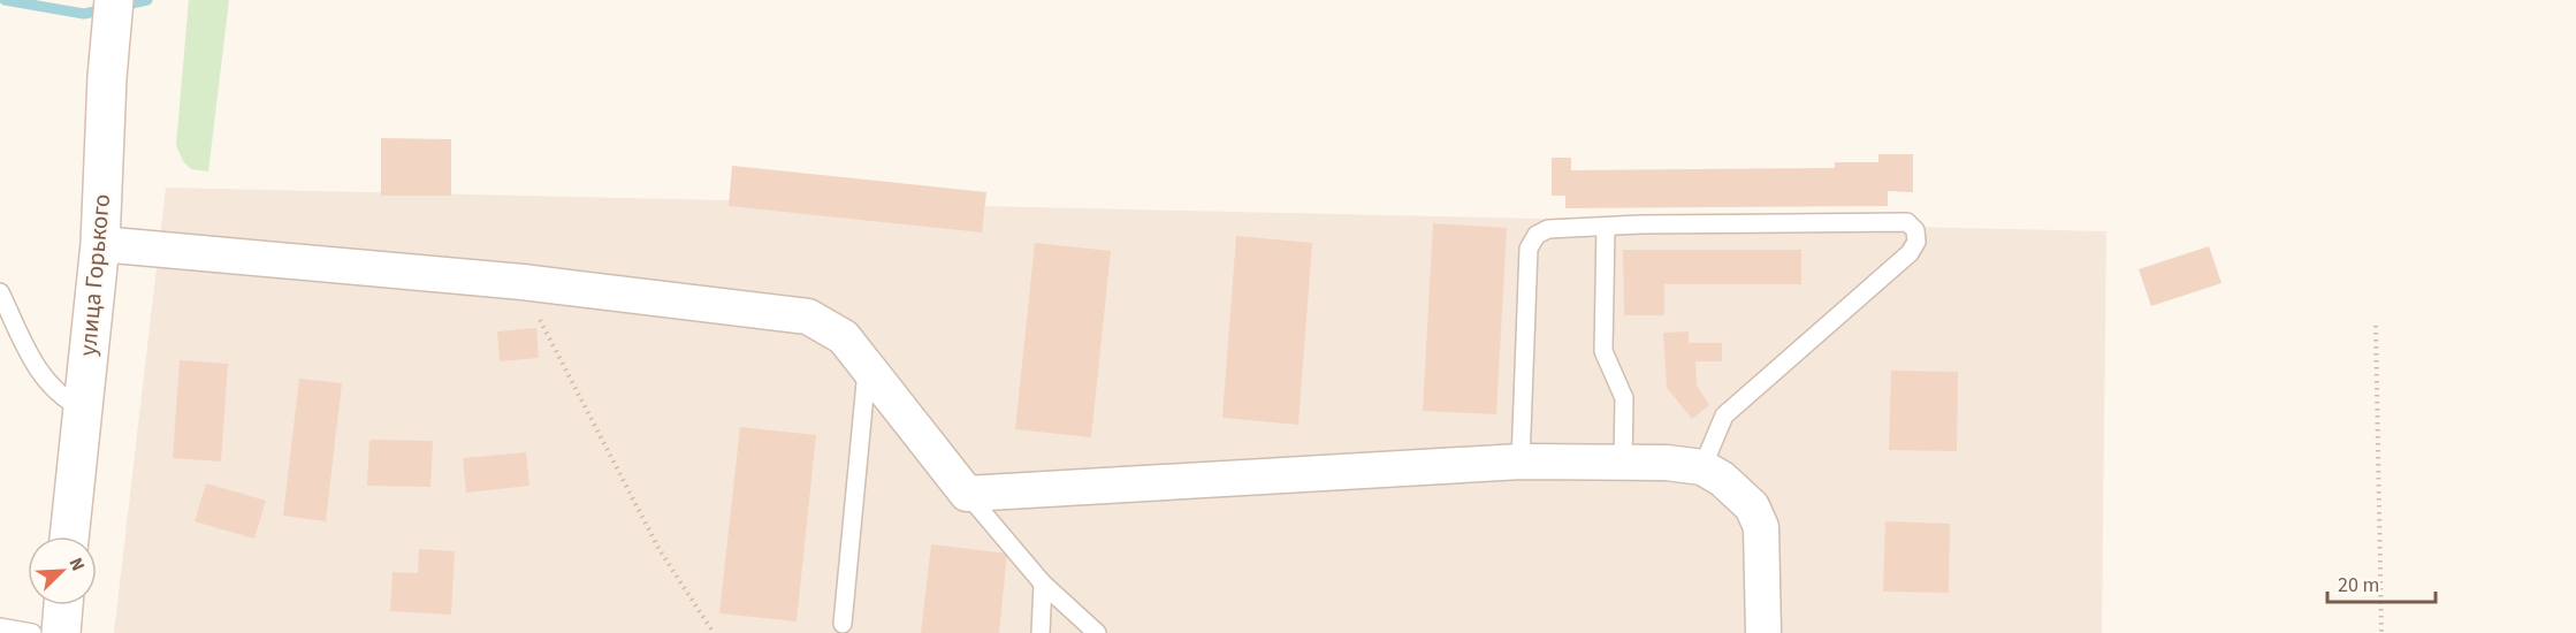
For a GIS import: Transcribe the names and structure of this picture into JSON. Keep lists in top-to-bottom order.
{
  "streets": {
    "main road": ["улица Горького"]
  },
  "scale_bar": "20 m",
  "north": "top right"
}
